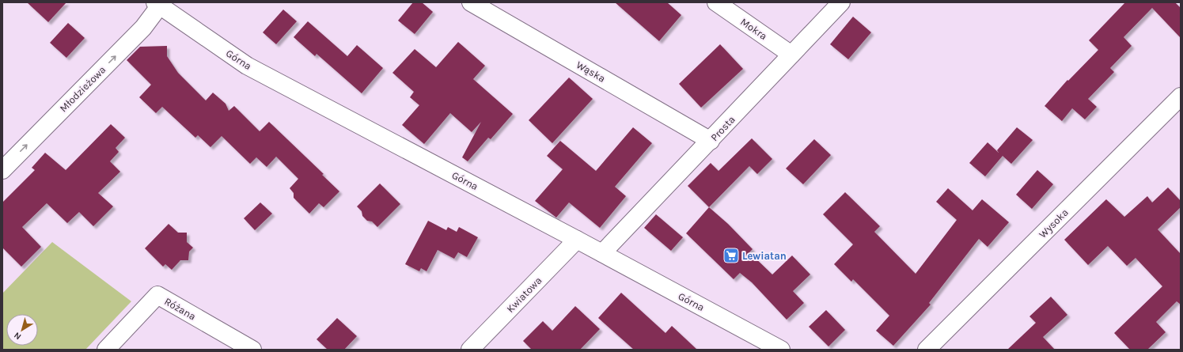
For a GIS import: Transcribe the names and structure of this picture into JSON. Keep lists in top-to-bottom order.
{
  "streets": {
    "street": [
      "Mokra",
      "Górna",
      "Wąska",
      "Młodzieżowa",
      "Prosta",
      "Wysoka",
      "Kwiatowa",
      "Różana"
    ]
  },
  "crossings": [
    ["Mokra", "Prosta"],
    ["Górna", "Młodzieżowa"],
    ["Górna", "Prosta"],
    ["Górna", "Kwiatowa"],
    ["Wąska", "Prosta"]
  ],
  "one_way": ["Młodzieżowa"],
  "places": {
    "supermarket": ["Lewiatan"]
  },
  "north": "bottom left"
}
